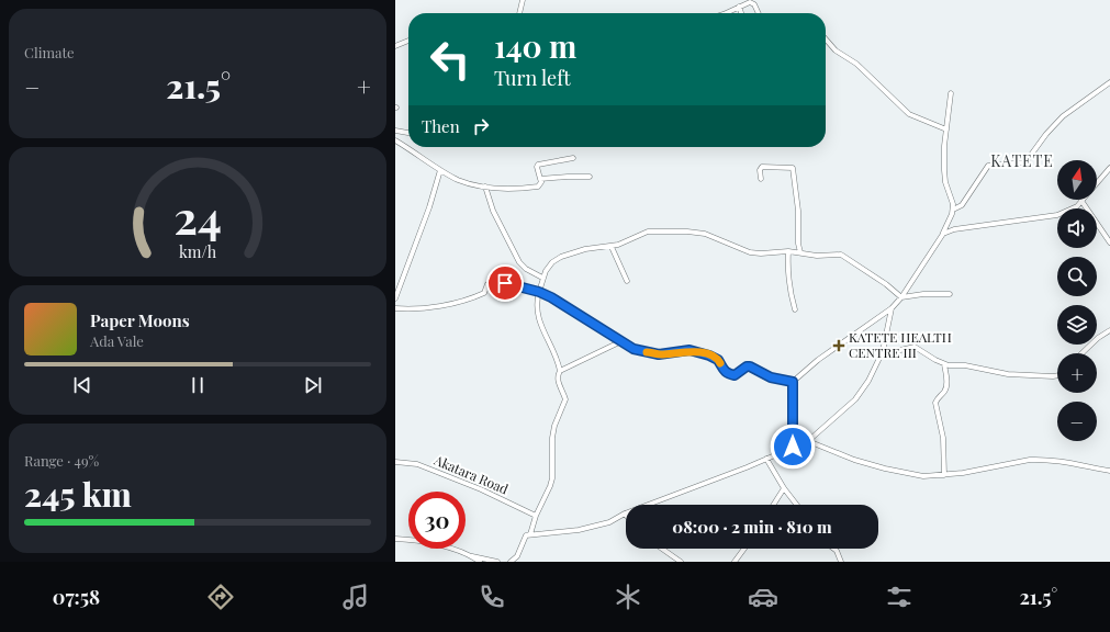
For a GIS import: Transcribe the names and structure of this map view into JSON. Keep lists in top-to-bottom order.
{
  "streets": {
    "street": ["Akatara Road"]
  },
  "districts": ["KATETE"],
  "places": {
    "health": ["KATETE HEALTH CENTRE III"]
  },
  "north": "top",
  "page": {
    "tile": [
      "Climate",
      ["Range · 49%", "245 km"]
    ],
    "turn": ["140 m", "Turn left"],
    "heat": ["−", "21.5°", "+"],
    "then": "Then",
    "map_buttons": ["+", "−"],
    "song": ["Paper Moons", "Ada Vale"],
    "limit": "30",
    "trip": "08:00 · 2 min · 810 m",
    "tabs": ["07:58", "21.5°"],
    "gauge": ["24", "km/h"]
  }
}
